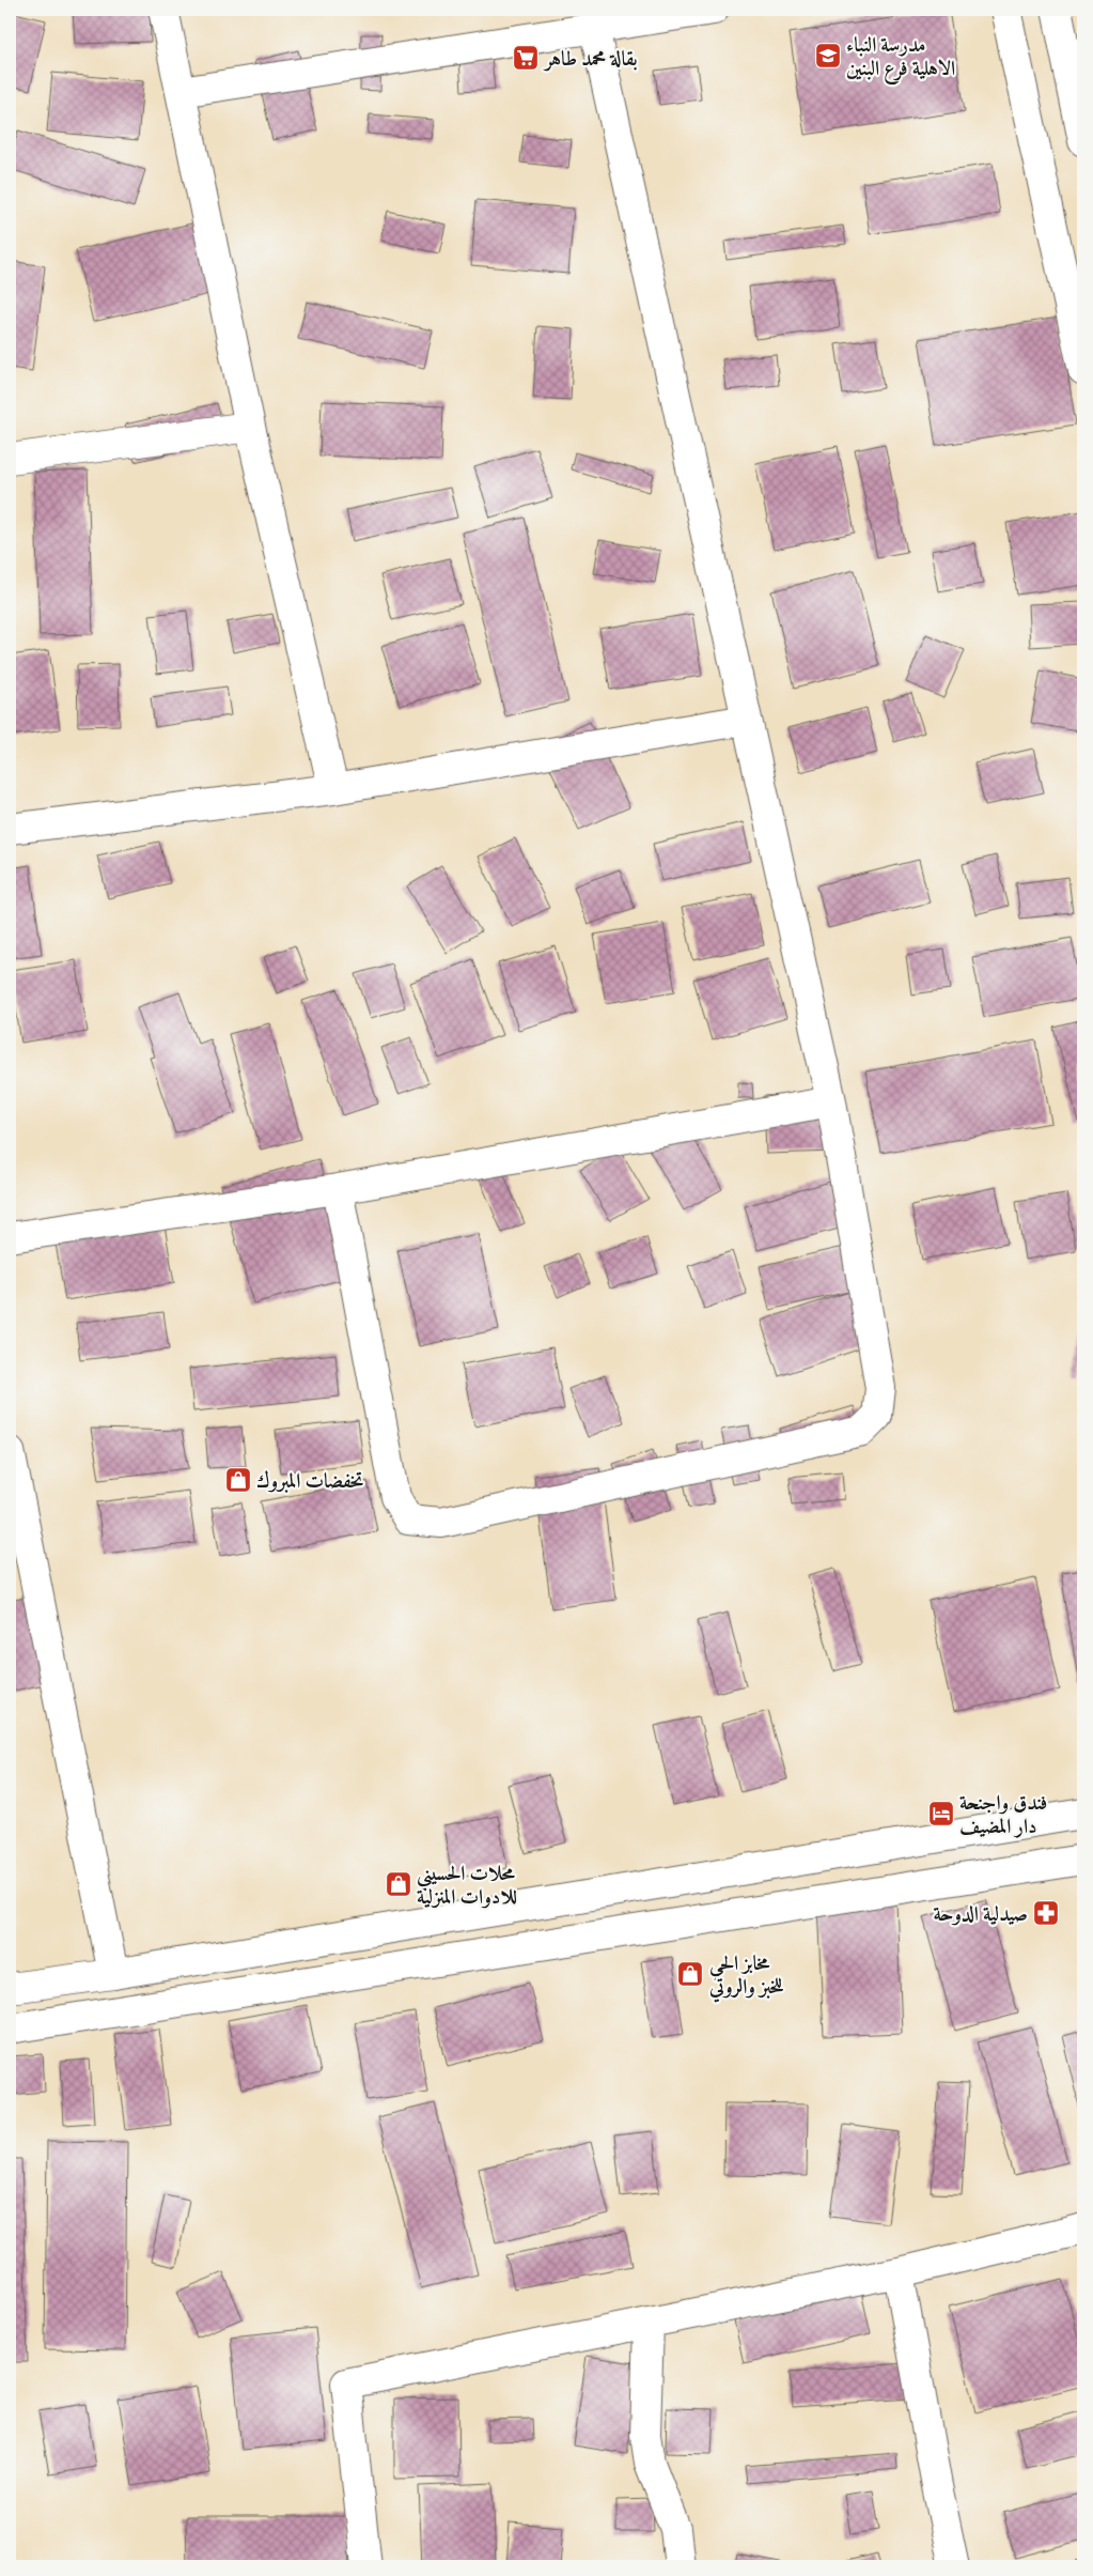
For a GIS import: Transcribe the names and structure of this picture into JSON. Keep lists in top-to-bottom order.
{
  "places": {
    "school or university": ["مدرسة النباء الاهلية فرع البنين"],
    "supermarket": ["بقالة محمد طاهر"],
    "shop": ["تخفضات المبروك", "محلات الحسيني للادوات المنزلية", "مخابز الحي للخبز والروتي"],
    "hotel": ["فندق واجنحة دار المضيف"],
    "pharmacy": ["صيدلية الدوحة"]
  }
}
